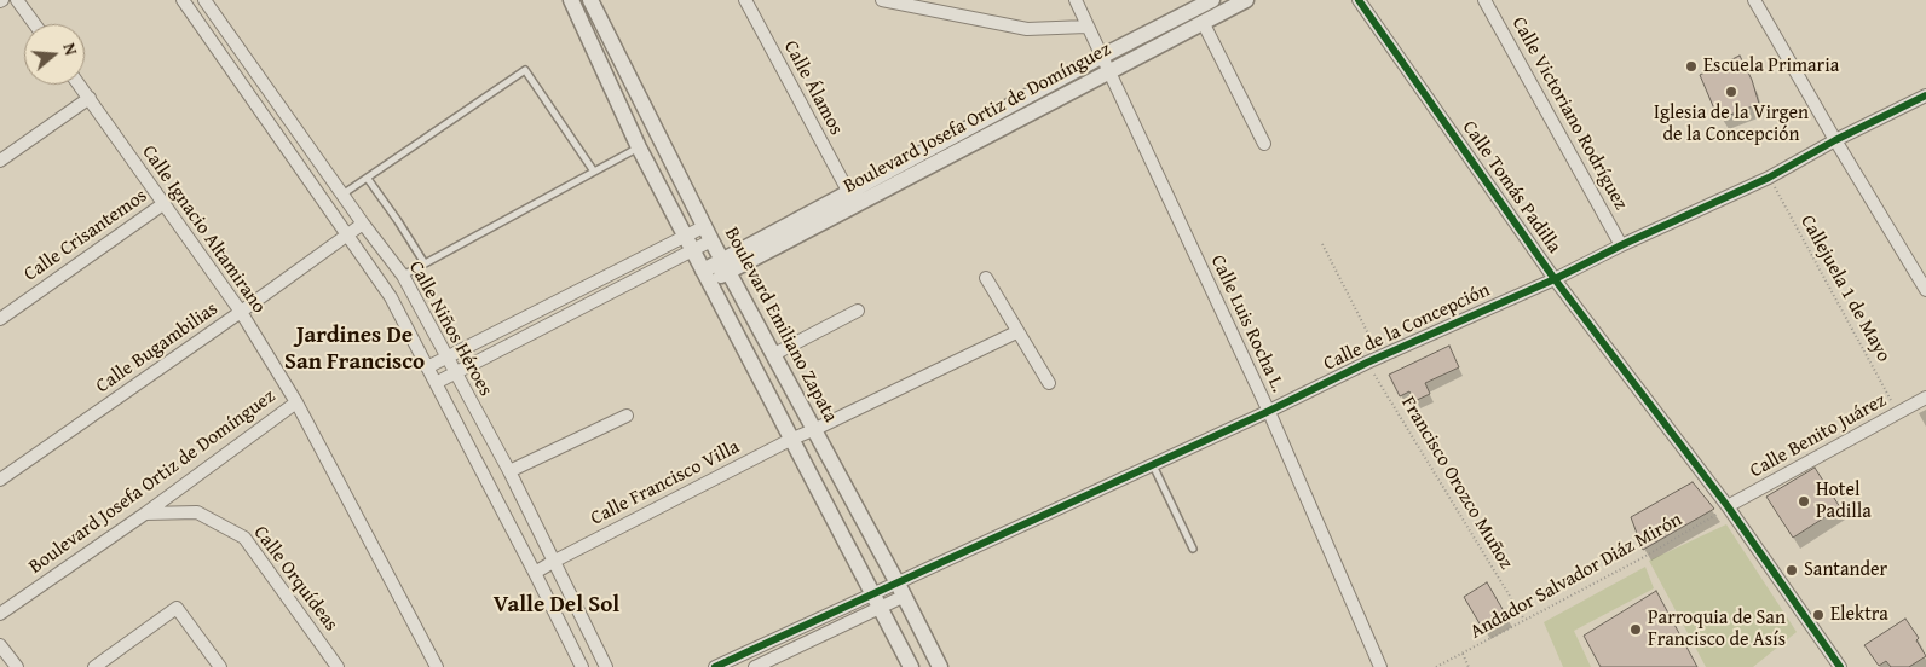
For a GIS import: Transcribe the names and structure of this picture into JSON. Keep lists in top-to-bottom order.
{
  "streets": {
    "street": [
      "Calle Álamos",
      "Calle Victoriano Rodríguez",
      "Boulevard Josefa Ortiz de Domínguez",
      "Calle Tomás Padilla",
      "Calle Ignacio Altamirano",
      "Calle Crisantemos",
      "Calle Luis Rocha L.",
      "Boulevard Emiliano Zapata",
      "Calle de la Concepción",
      "Calle Niños Héroes",
      "Calle Bugambilias",
      "Calle Benito Juárez",
      "Calle Francisco Villa",
      "Calle Orquídeas"
    ],
    "path": ["Callejuela 1 de Mayo", "Francisco Orozco Muñoz", "Andador Salvador Diáz Mirón"]
  },
  "crossings": [
    ["Calle Álamos", "Boulevard Josefa Ortiz de Domínguez"],
    ["Calle Victoriano Rodríguez", "Calle de la Concepción"],
    ["Boulevard Josefa Ortiz de Domínguez", "Calle Ignacio Altamirano"],
    ["Boulevard Josefa Ortiz de Domínguez", "Calle Luis Rocha L."],
    ["Boulevard Josefa Ortiz de Domínguez", "Boulevard Emiliano Zapata"],
    ["Boulevard Josefa Ortiz de Domínguez", "Calle Orquídeas"],
    ["Calle Tomás Padilla", "Calle de la Concepción"],
    ["Calle Tomás Padilla", "Calle Benito Juárez"],
    ["Calle Tomás Padilla", "Andador Salvador Diáz Mirón"],
    ["Calle Ignacio Altamirano", "Calle Crisantemos"],
    ["Calle Ignacio Altamirano", "Calle Bugambilias"],
    ["Callejuela 1 de Mayo", "Calle de la Concepción"],
    ["Callejuela 1 de Mayo", "Calle Benito Juárez"],
    ["Calle Luis Rocha L.", "Calle de la Concepción"],
    ["Boulevard Emiliano Zapata", "Calle de la Concepción"],
    ["Boulevard Emiliano Zapata", "Calle Francisco Villa"],
    ["Calle de la Concepción", "Francisco Orozco Muñoz"],
    ["Calle Niños Héroes", "Calle Bugambilias"],
    ["Calle Niños Héroes", "Calle Francisco Villa"],
    ["Calle Benito Juárez", "Andador Salvador Diáz Mirón"],
    ["Francisco Orozco Muñoz", "Andador Salvador Diáz Mirón"]
  ],
  "districts": ["Jardines De San Francisco", "Valle Del Sol"],
  "places": [
    "Escuela Primaria",
    "Iglesia de la Virgen de la Concepción",
    "Hotel Padilla",
    "Santander",
    "Elektra",
    "Parroquia de San Francisco de Asís"
  ],
  "north": "right"
}
